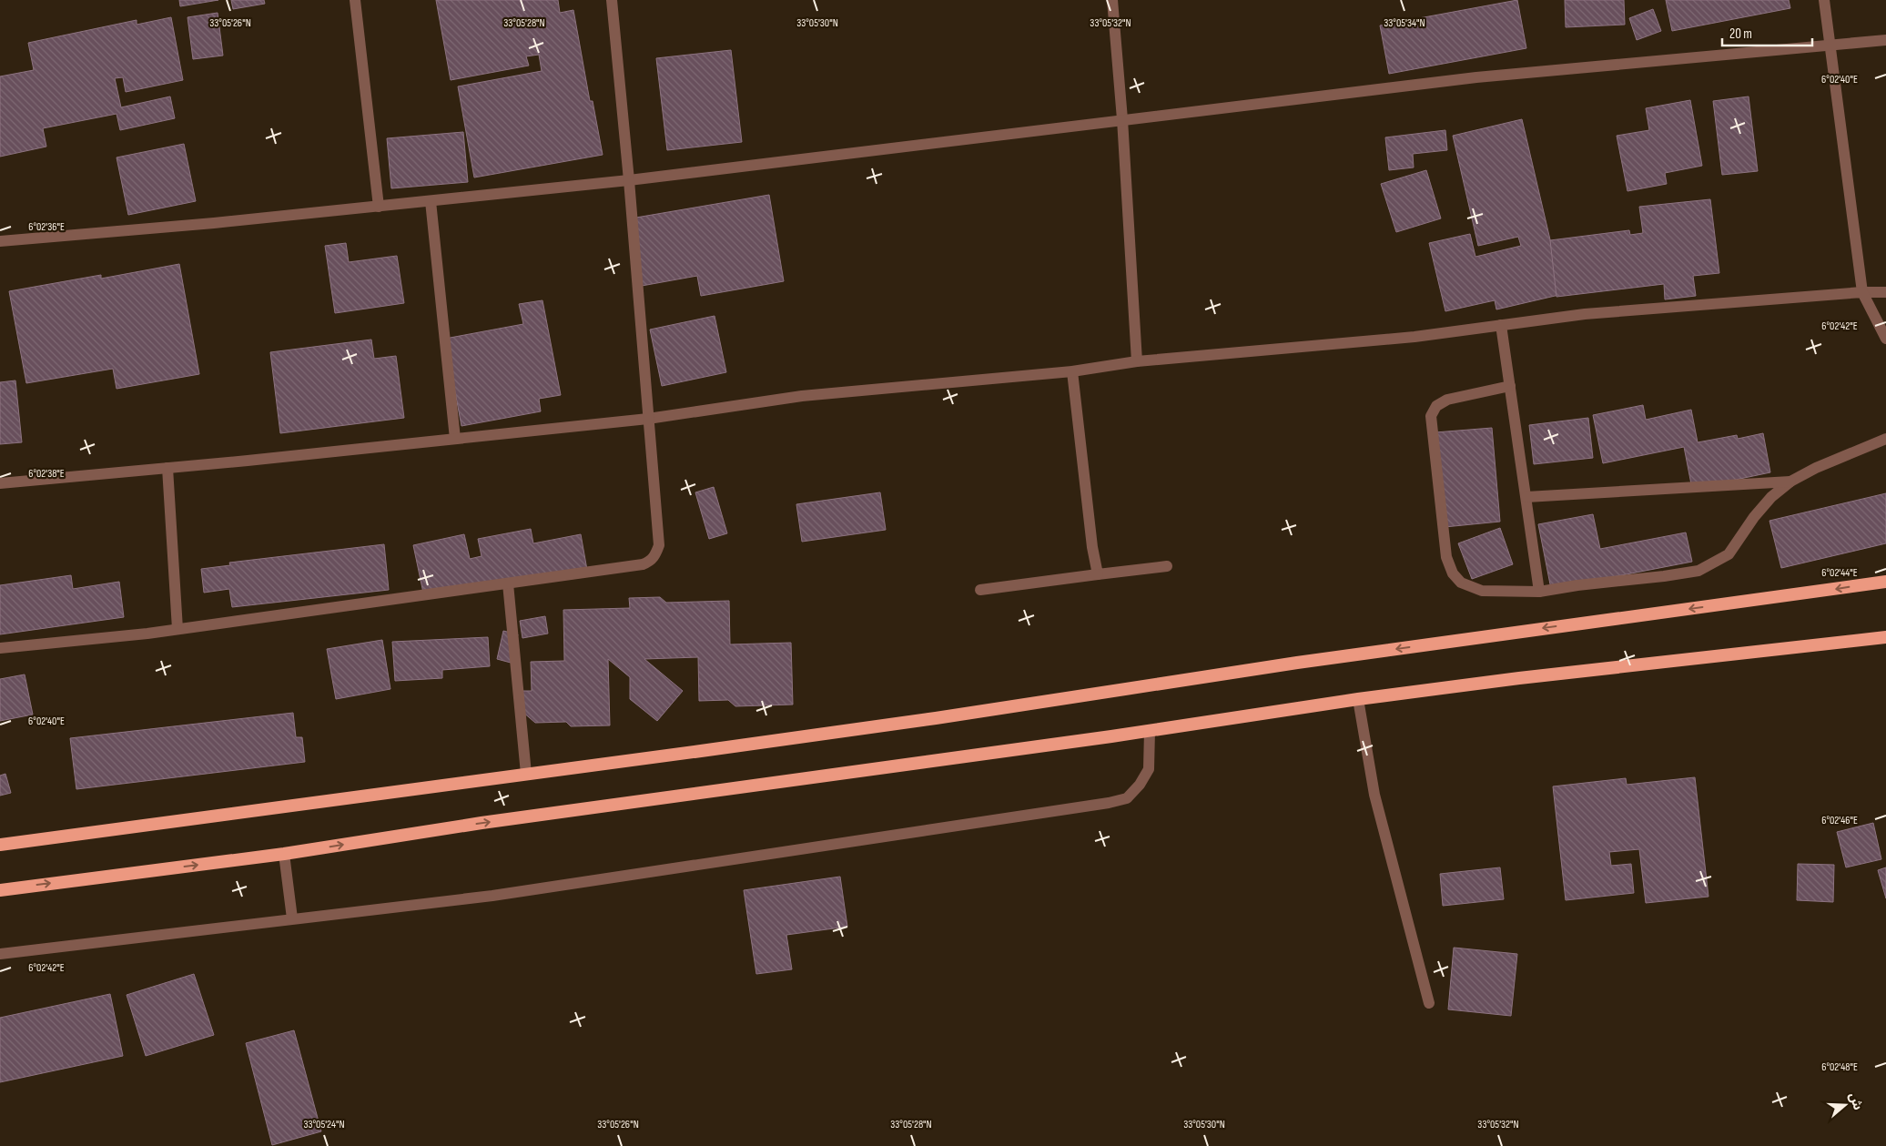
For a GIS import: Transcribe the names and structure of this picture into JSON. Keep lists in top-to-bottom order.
{
  "scale_bar": "20 m",
  "north": "right",
  "coordinates": [
    "33°05'26\"N",
    "33°05'28\"N",
    "33°05'30\"N",
    "33°05'32\"N",
    "33°05'34\"N",
    "6°02'40\"E",
    "6°02'36\"E",
    "6°02'42\"E",
    "6°02'38\"E",
    "6°02'44\"E",
    "6°02'46\"E",
    "6°02'48\"E",
    "33°05'24\"N"
  ]
}
